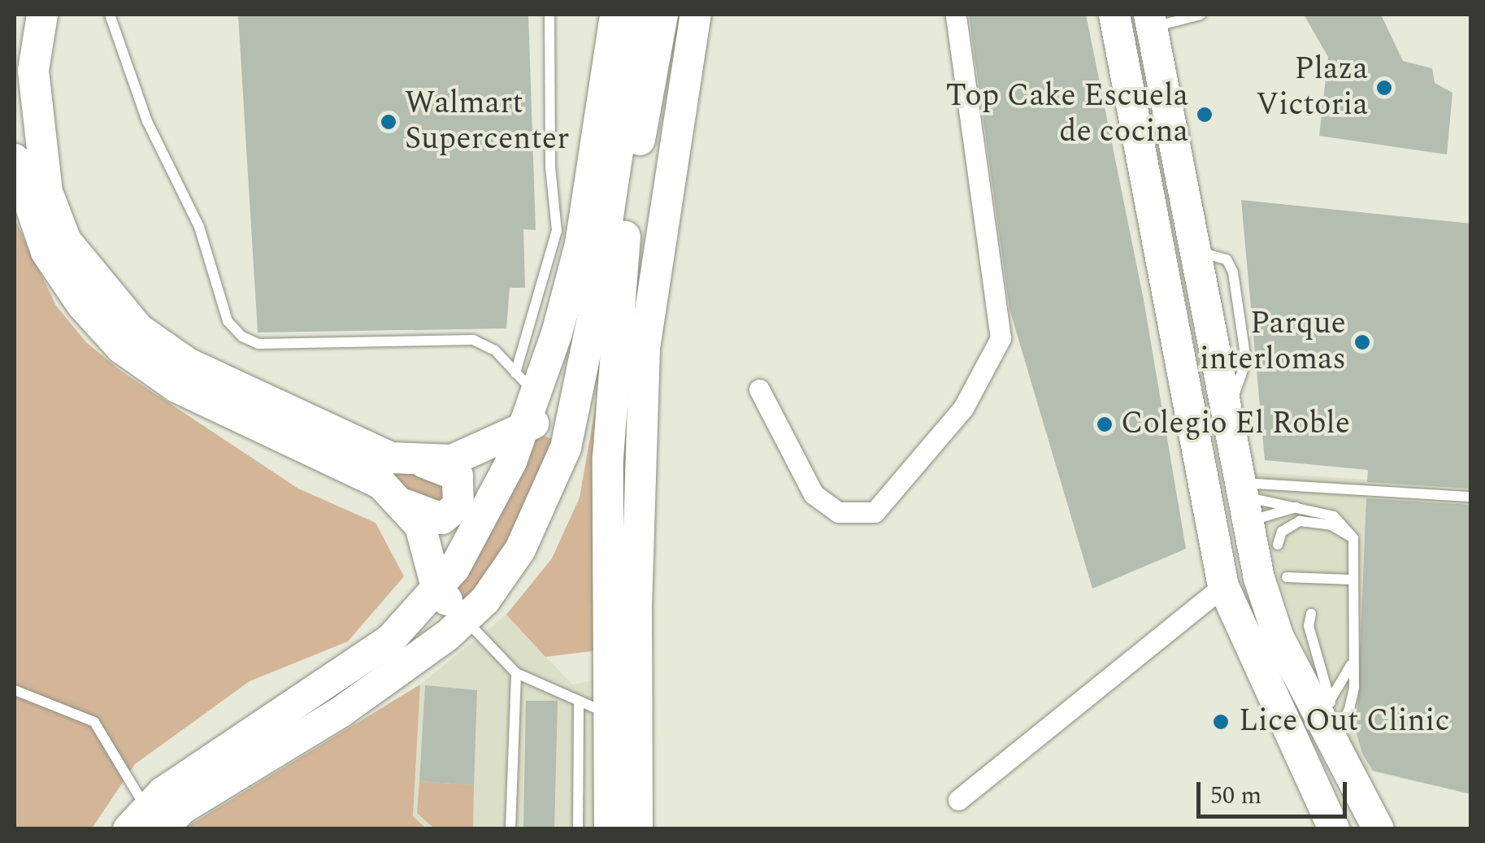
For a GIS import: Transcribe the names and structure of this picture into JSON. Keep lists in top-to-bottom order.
{
  "places": [
    "Plaza Victoria",
    "Top Cake Escuela de cocina",
    "Walmart Supercenter",
    "Parque interlomas",
    "Colegio El Roble",
    "Lice Out Clinic"
  ],
  "scale_bar": "50 m"
}
